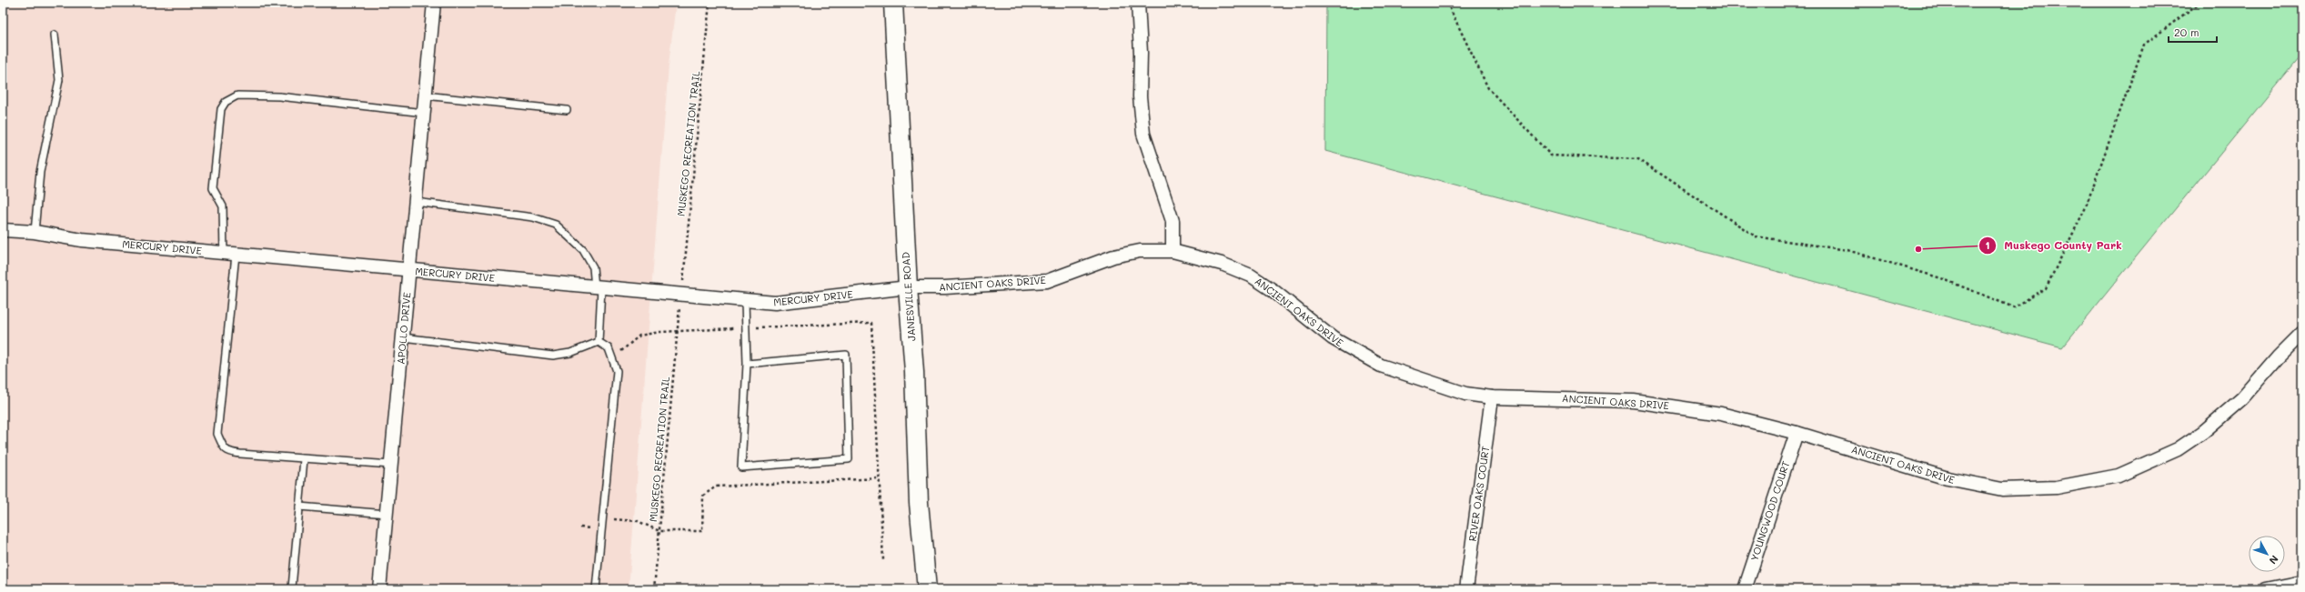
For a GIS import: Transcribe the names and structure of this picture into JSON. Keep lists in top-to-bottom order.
{
  "streets": {
    "main road": ["JANESVILLE ROAD"],
    "street": [
      "MERCURY DRIVE",
      "ANCIENT OAKS DRIVE",
      "APOLLO DRIVE",
      "RIVER OAKS COURT",
      "YOUNGWOOD COURT"
    ],
    "path": ["MUSKEGO RECREATION TRAIL"]
  },
  "crossings": [
    ["MERCURY DRIVE", "ANCIENT OAKS DRIVE"],
    ["MERCURY DRIVE", "JANESVILLE ROAD"],
    ["MERCURY DRIVE", "APOLLO DRIVE"],
    ["ANCIENT OAKS DRIVE", "JANESVILLE ROAD"],
    ["ANCIENT OAKS DRIVE", "RIVER OAKS COURT"],
    ["ANCIENT OAKS DRIVE", "YOUNGWOOD COURT"]
  ],
  "places": ["Muskego County Park"],
  "scale_bar": "20 m",
  "north": "bottom right"
}
